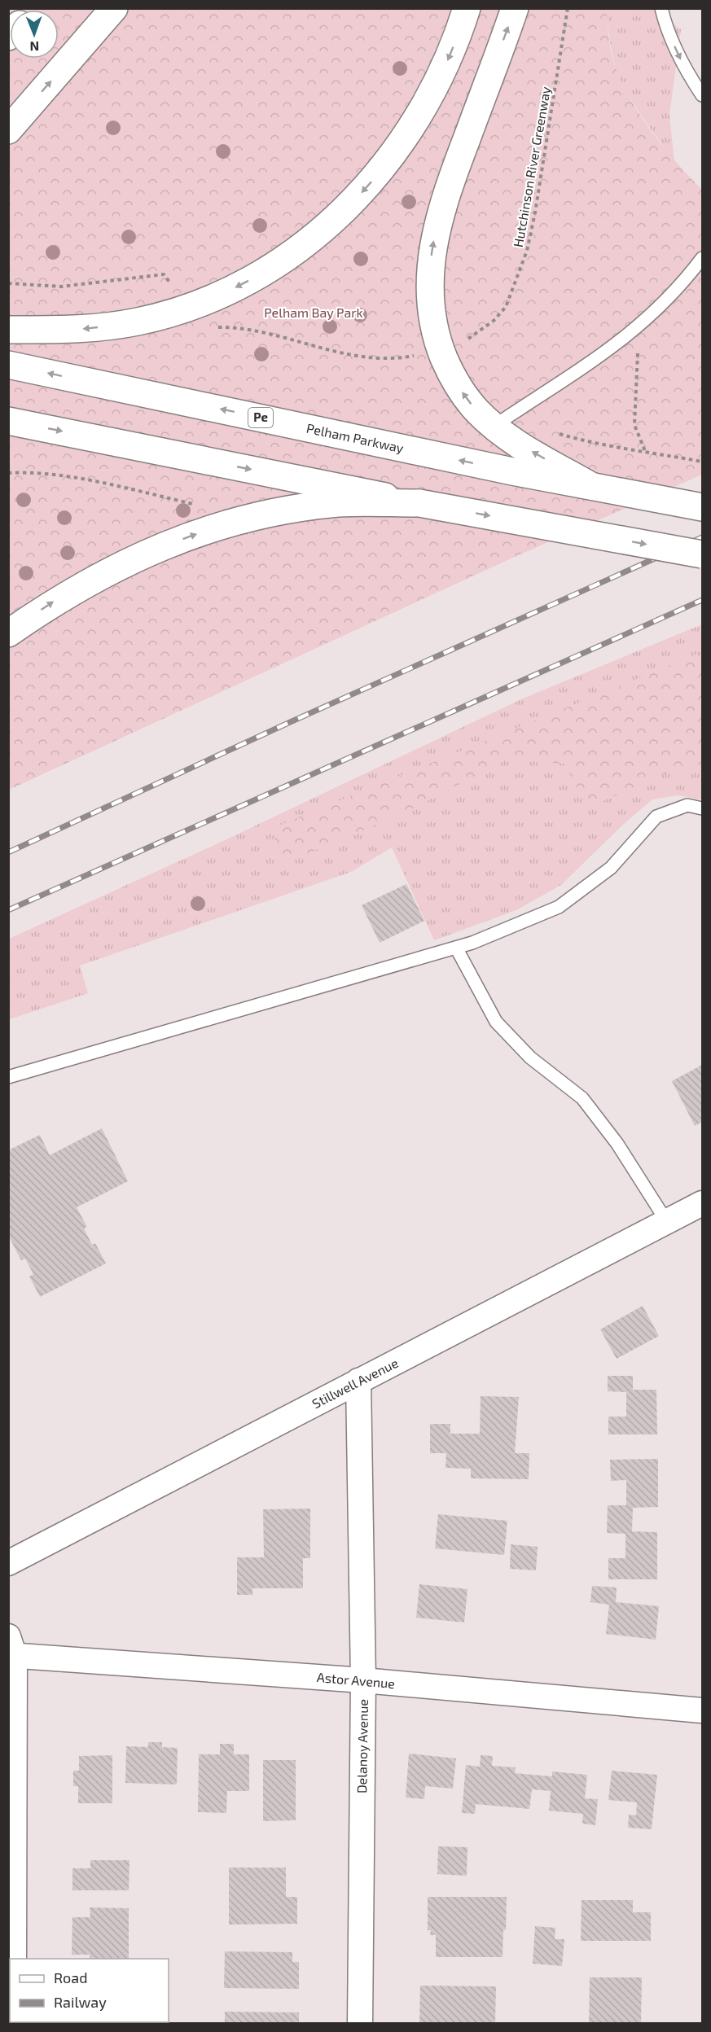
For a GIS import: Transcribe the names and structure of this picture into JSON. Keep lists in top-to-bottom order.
{
  "streets": {
    "main road": ["Pe", "Pelham Parkway"],
    "street": ["Stillwell Avenue", "Astor Avenue", "Delanoy Avenue"],
    "path": ["Hutchinson River Greenway"]
  },
  "crossings": [
    ["Stillwell Avenue", "Delanoy Avenue"],
    ["Astor Avenue", "Delanoy Avenue"]
  ],
  "parks": ["Pelham Bay Park"],
  "legend": ["Road", "Railway"],
  "north": "bottom"
}
